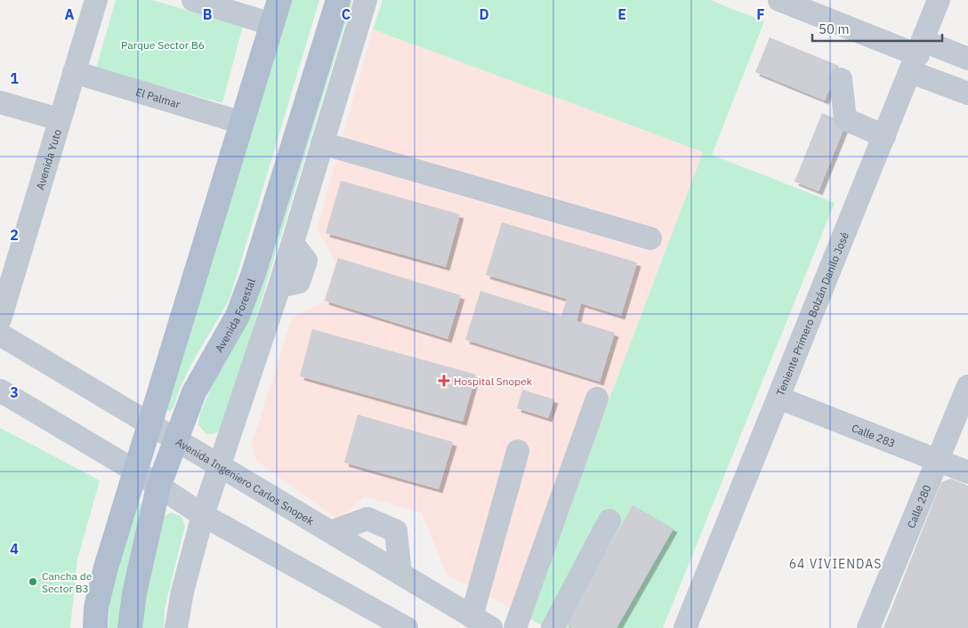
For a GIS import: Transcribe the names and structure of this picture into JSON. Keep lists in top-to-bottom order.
{
  "streets": {
    "main road": ["Avenida Forestal"],
    "street": [
      "El Palmar",
      "Avenida Yuto",
      "Teniente Primero Bolzán Danilo José",
      "Calle 283",
      "Avenida Ingeniero Carlos Snopek",
      "Calle 280"
    ]
  },
  "crossings": [
    ["El Palmar", "Avenida Yuto"],
    ["Teniente Primero Bolzán Danilo José", "Calle 283"],
    ["Avenida Forestal", "Avenida Ingeniero Carlos Snopek"],
    ["Calle 283", "Calle 280"]
  ],
  "districts": ["64 VIVIENDAS"],
  "parks": ["Parque Sector B6"],
  "places": {
    "health": ["Hospital Snopek"],
    "other": ["Cancha de Sector B3"]
  },
  "scale_bar": "50 m",
  "grid": {
    "columns": [
      "A",
      "B",
      "C",
      "D",
      "E",
      "F"
    ],
    "rows": [
      "1",
      "2",
      "3",
      "4"
    ]
  }
}
